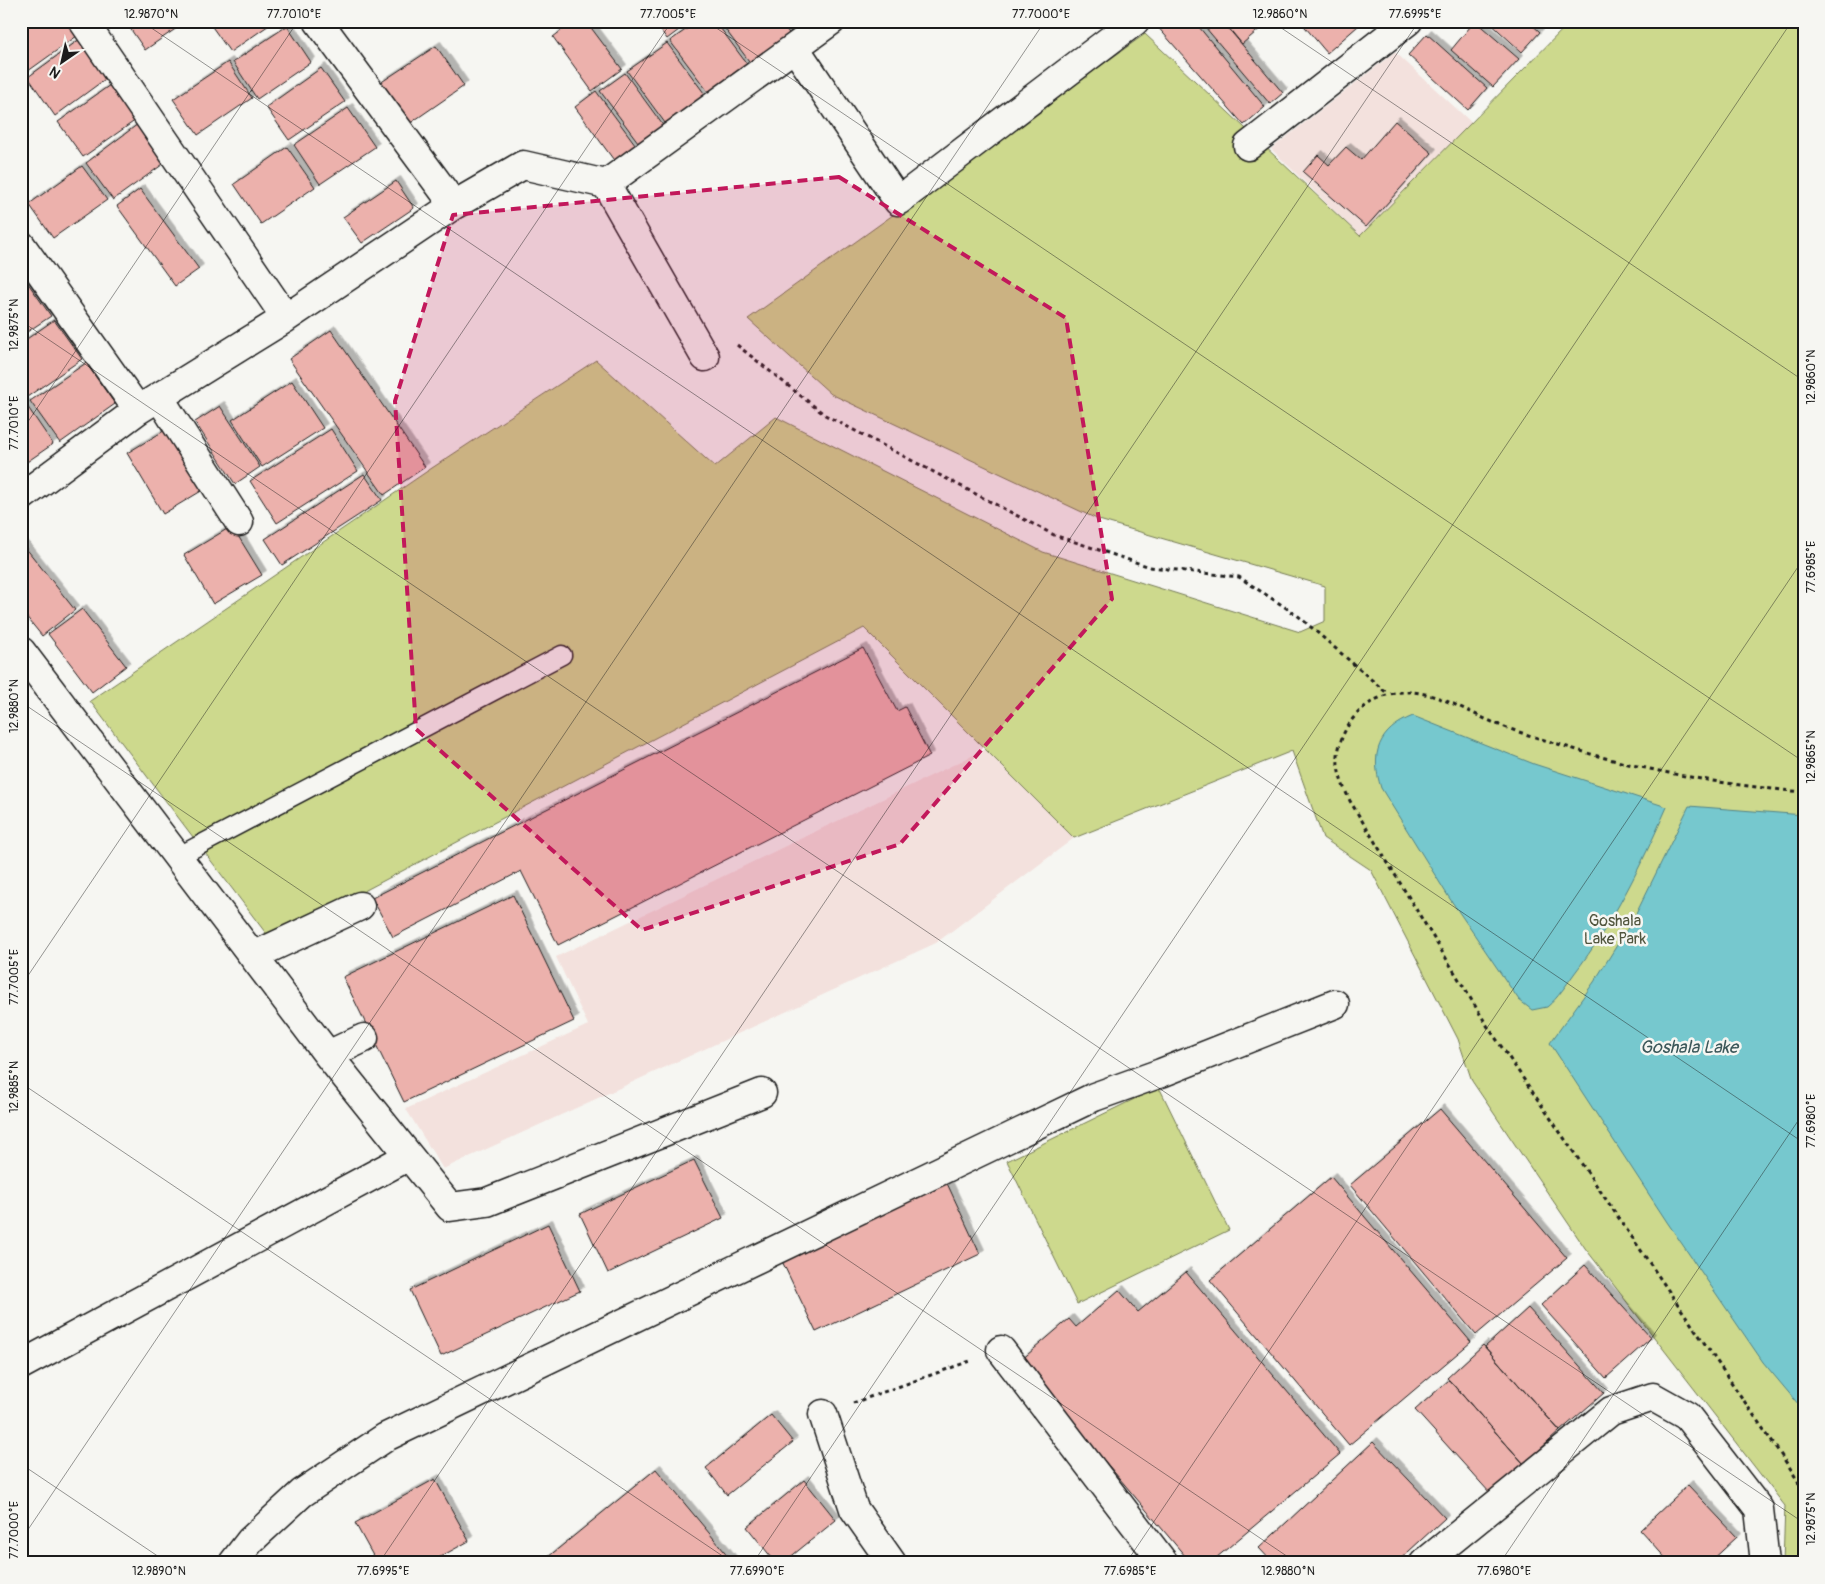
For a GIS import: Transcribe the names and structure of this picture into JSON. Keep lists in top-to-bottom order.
{
  "water": ["Goshala Lake"],
  "parks": ["Goshala Lake Park"],
  "north": "bottom left",
  "coordinates": [
    "12.9870°N",
    "77.7010°E",
    "77.7005°E",
    "77.7000°E",
    "12.9860°N",
    "77.6995°E",
    "12.9875°N",
    "77.6985°E",
    "12.9880°N",
    "12.9865°N",
    "12.9885°N",
    "77.6980°E",
    "12.9890°N",
    "77.6990°E"
  ]
}
